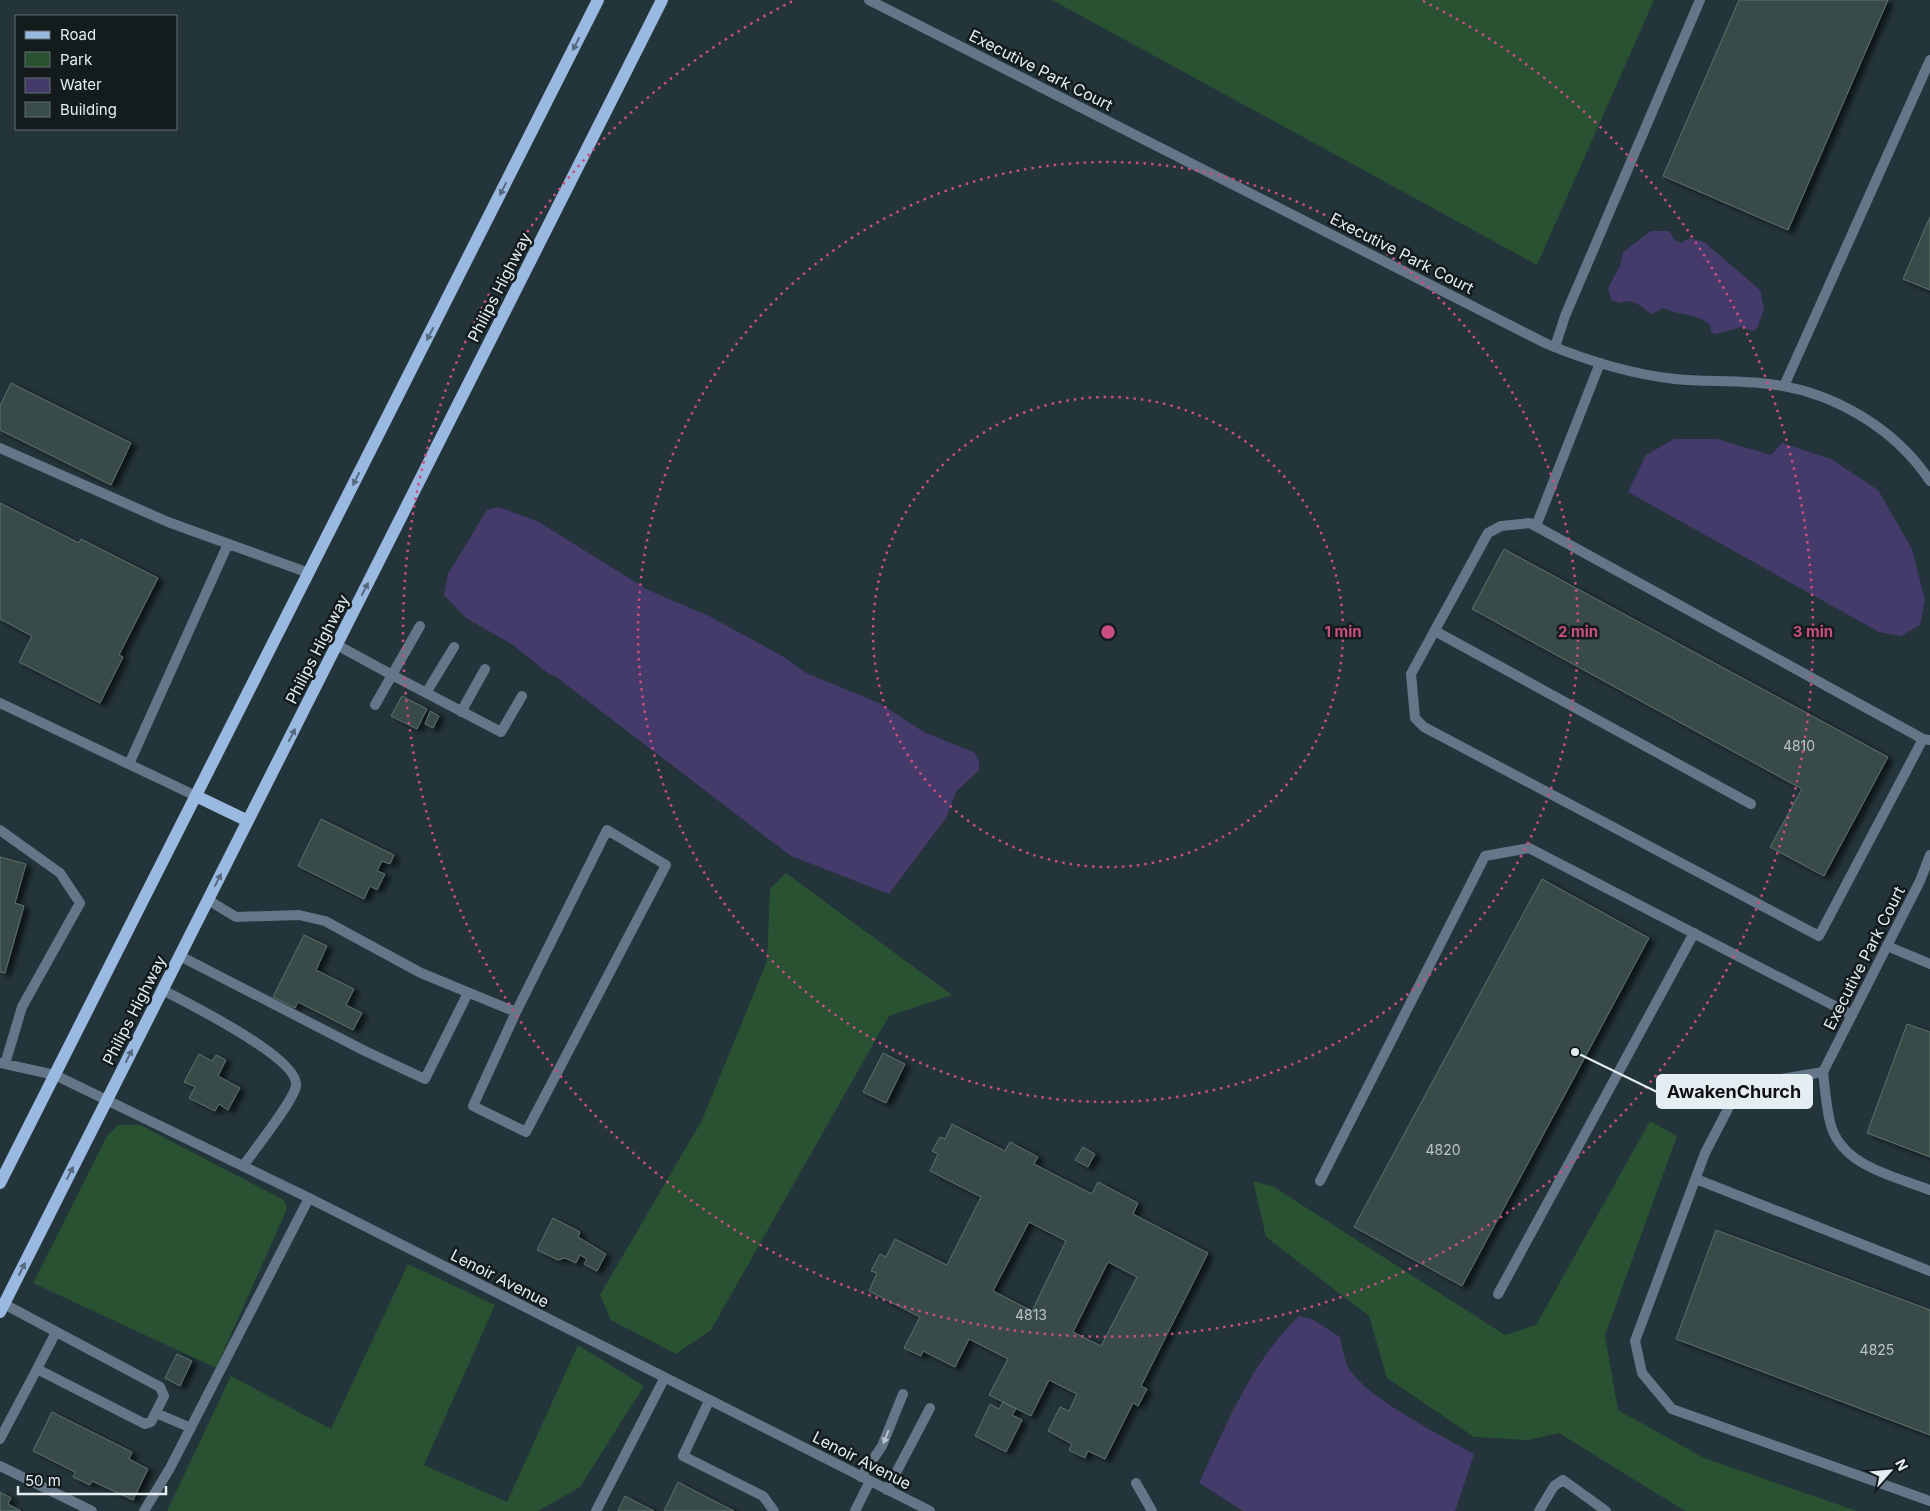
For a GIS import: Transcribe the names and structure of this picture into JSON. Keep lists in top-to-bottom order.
{
  "streets": {
    "main road": ["Philips Highway"],
    "street": ["Executive Park Court", "Lenoir Avenue"]
  },
  "crossings": [
    ["Philips Highway", "Lenoir Avenue"]
  ],
  "places": ["AwakenChurch"],
  "house_numbers": [
    "4810",
    "4820",
    "4813",
    "4825"
  ],
  "legend": [
    "Road",
    "Park",
    "Water",
    "Building"
  ],
  "scale_bar": "50 m",
  "north": "top right",
  "rings": ["1 min", "2 min", "3 min"]
}
